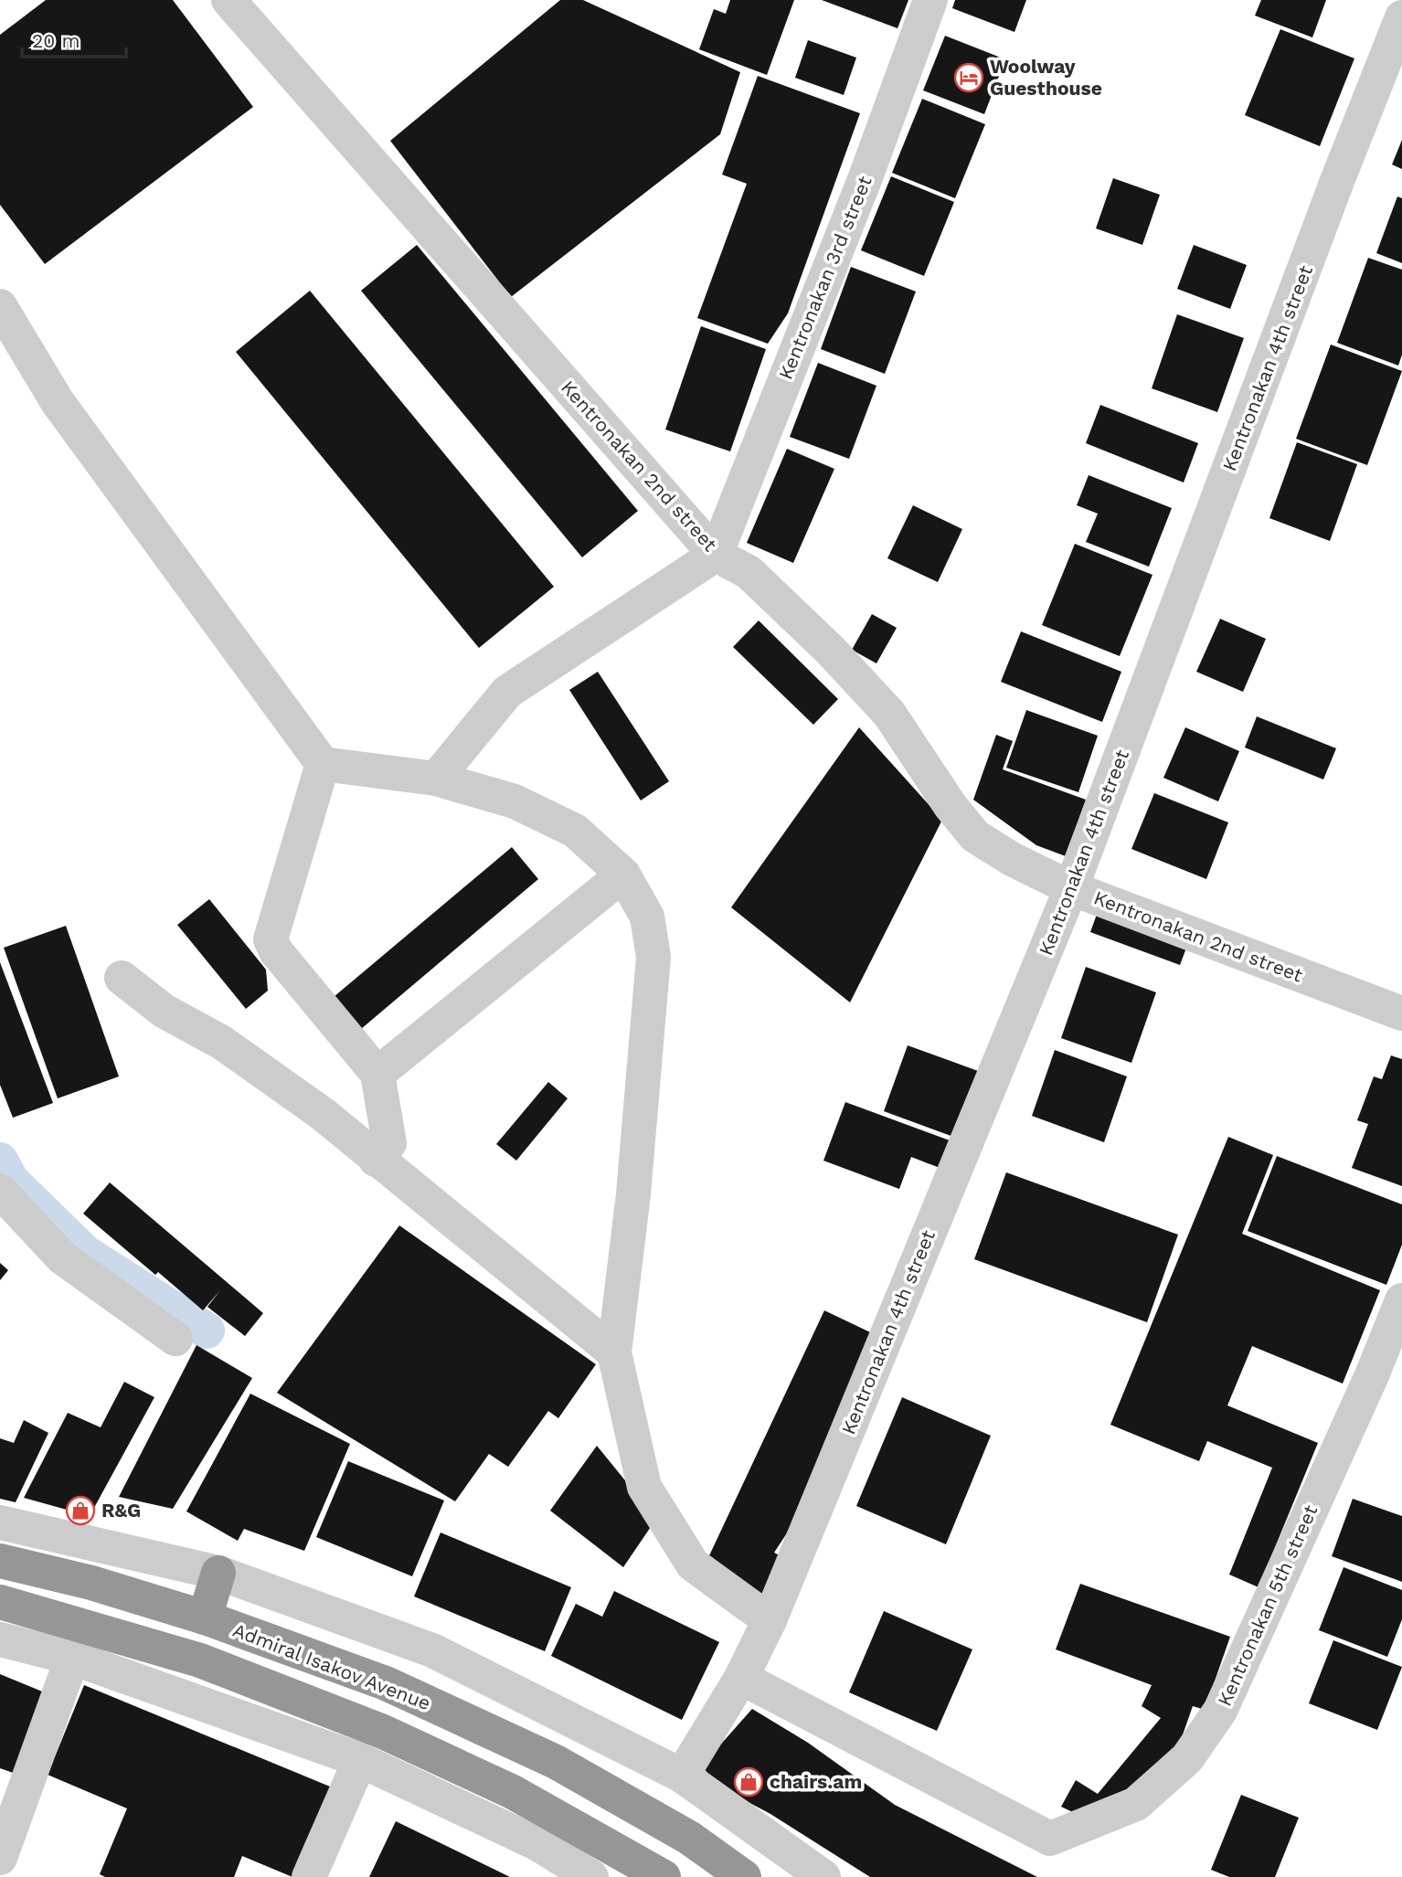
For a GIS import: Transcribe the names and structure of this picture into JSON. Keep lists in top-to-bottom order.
{
  "streets": {
    "highway": ["Admiral Isakov Avenue"],
    "street": [
      "Kentronakan 3rd street",
      "Kentronakan 4th street",
      "Kentronakan 2nd street",
      "Kentronakan 5th street"
    ]
  },
  "crossings": [
    ["Kentronakan 3rd street", "Kentronakan 2nd street"],
    ["Kentronakan 4th street", "Kentronakan 2nd street"],
    ["Kentronakan 4th street", "Kentronakan 5th street"]
  ],
  "places": {
    "hotel": ["Woolway Guesthouse"],
    "shop": ["R&G", "chairs.am"]
  },
  "scale_bar": "20 m"
}
